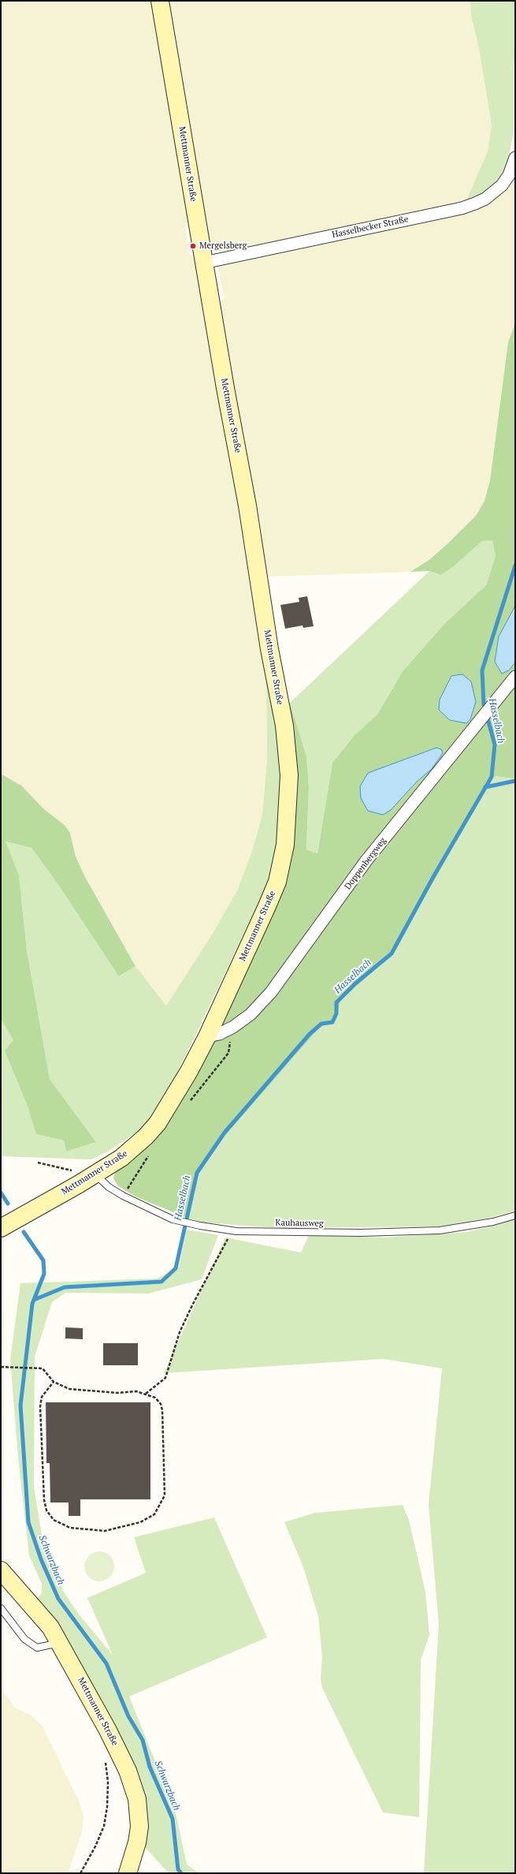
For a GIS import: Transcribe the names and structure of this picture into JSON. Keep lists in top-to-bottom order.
{
  "streets": {
    "main road": ["Mettmanner Straße"],
    "street": ["Hasselbecker Straße", "Doppenbergweg"],
    "lane": ["Kauhausweg"]
  },
  "crossings": [
    ["Mettmanner Straße", "Hasselbecker Straße"],
    ["Mettmanner Straße", "Doppenbergweg"],
    ["Mettmanner Straße", "Kauhausweg"]
  ],
  "water": ["Hasselbach", "Schwarzbach"],
  "places": ["Mergelsberg"]
}
